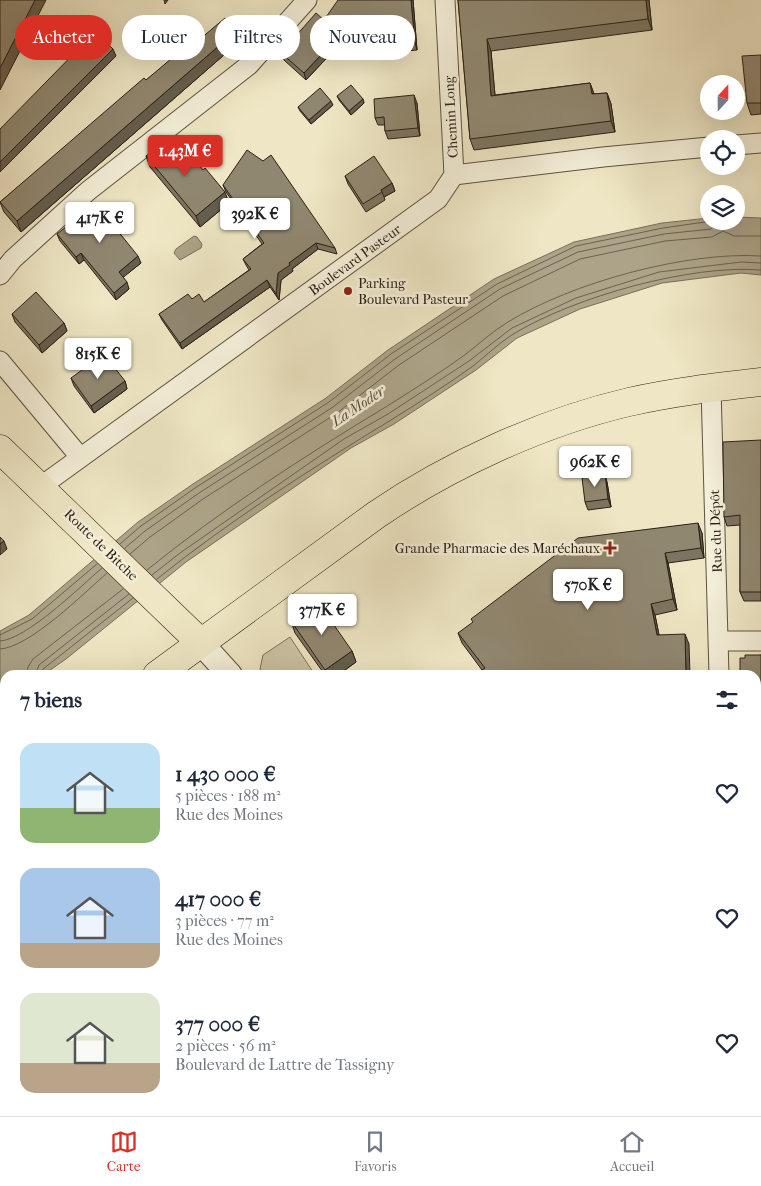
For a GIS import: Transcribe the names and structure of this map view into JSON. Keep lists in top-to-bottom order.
{
  "streets": {
    "main road": ["Route de Bitche"],
    "street": ["Chemin Long", "Boulevard Pasteur", "Rue du Dépôt"]
  },
  "crossings": [
    ["Chemin Long", "Boulevard Pasteur"],
    ["Boulevard Pasteur", "Route de Bitche"]
  ],
  "water": ["La Moder"],
  "places": {
    "other": ["Parking Boulevard Pasteur"],
    "health": ["Grande Pharmacie des Maréchaux"]
  },
  "north": "top",
  "page": {
    "chip": [
      "Acheter",
      "Louer",
      "Filtres",
      "Nouveau"
    ],
    "price": [
      "1.43M €",
      "392K €",
      "417K €",
      "815K €",
      "962K €",
      "570K €",
      "377K €"
    ],
    "heading": "7 biens",
    "list": [
      {
        "name": "1 430 000 €",
        "note": "5 pièces · 188 m² · Rue des Moines"
      },
      {
        "name": "417 000 €",
        "note": "3 pièces · 77 m² · Rue des Moines"
      },
      {
        "name": "377 000 €",
        "note": "2 pièces · 56 m² · Boulevard de Lattre de Tassigny"
      }
    ],
    "tabs": ["Carte", "Favoris", "Accueil"]
  }
}
